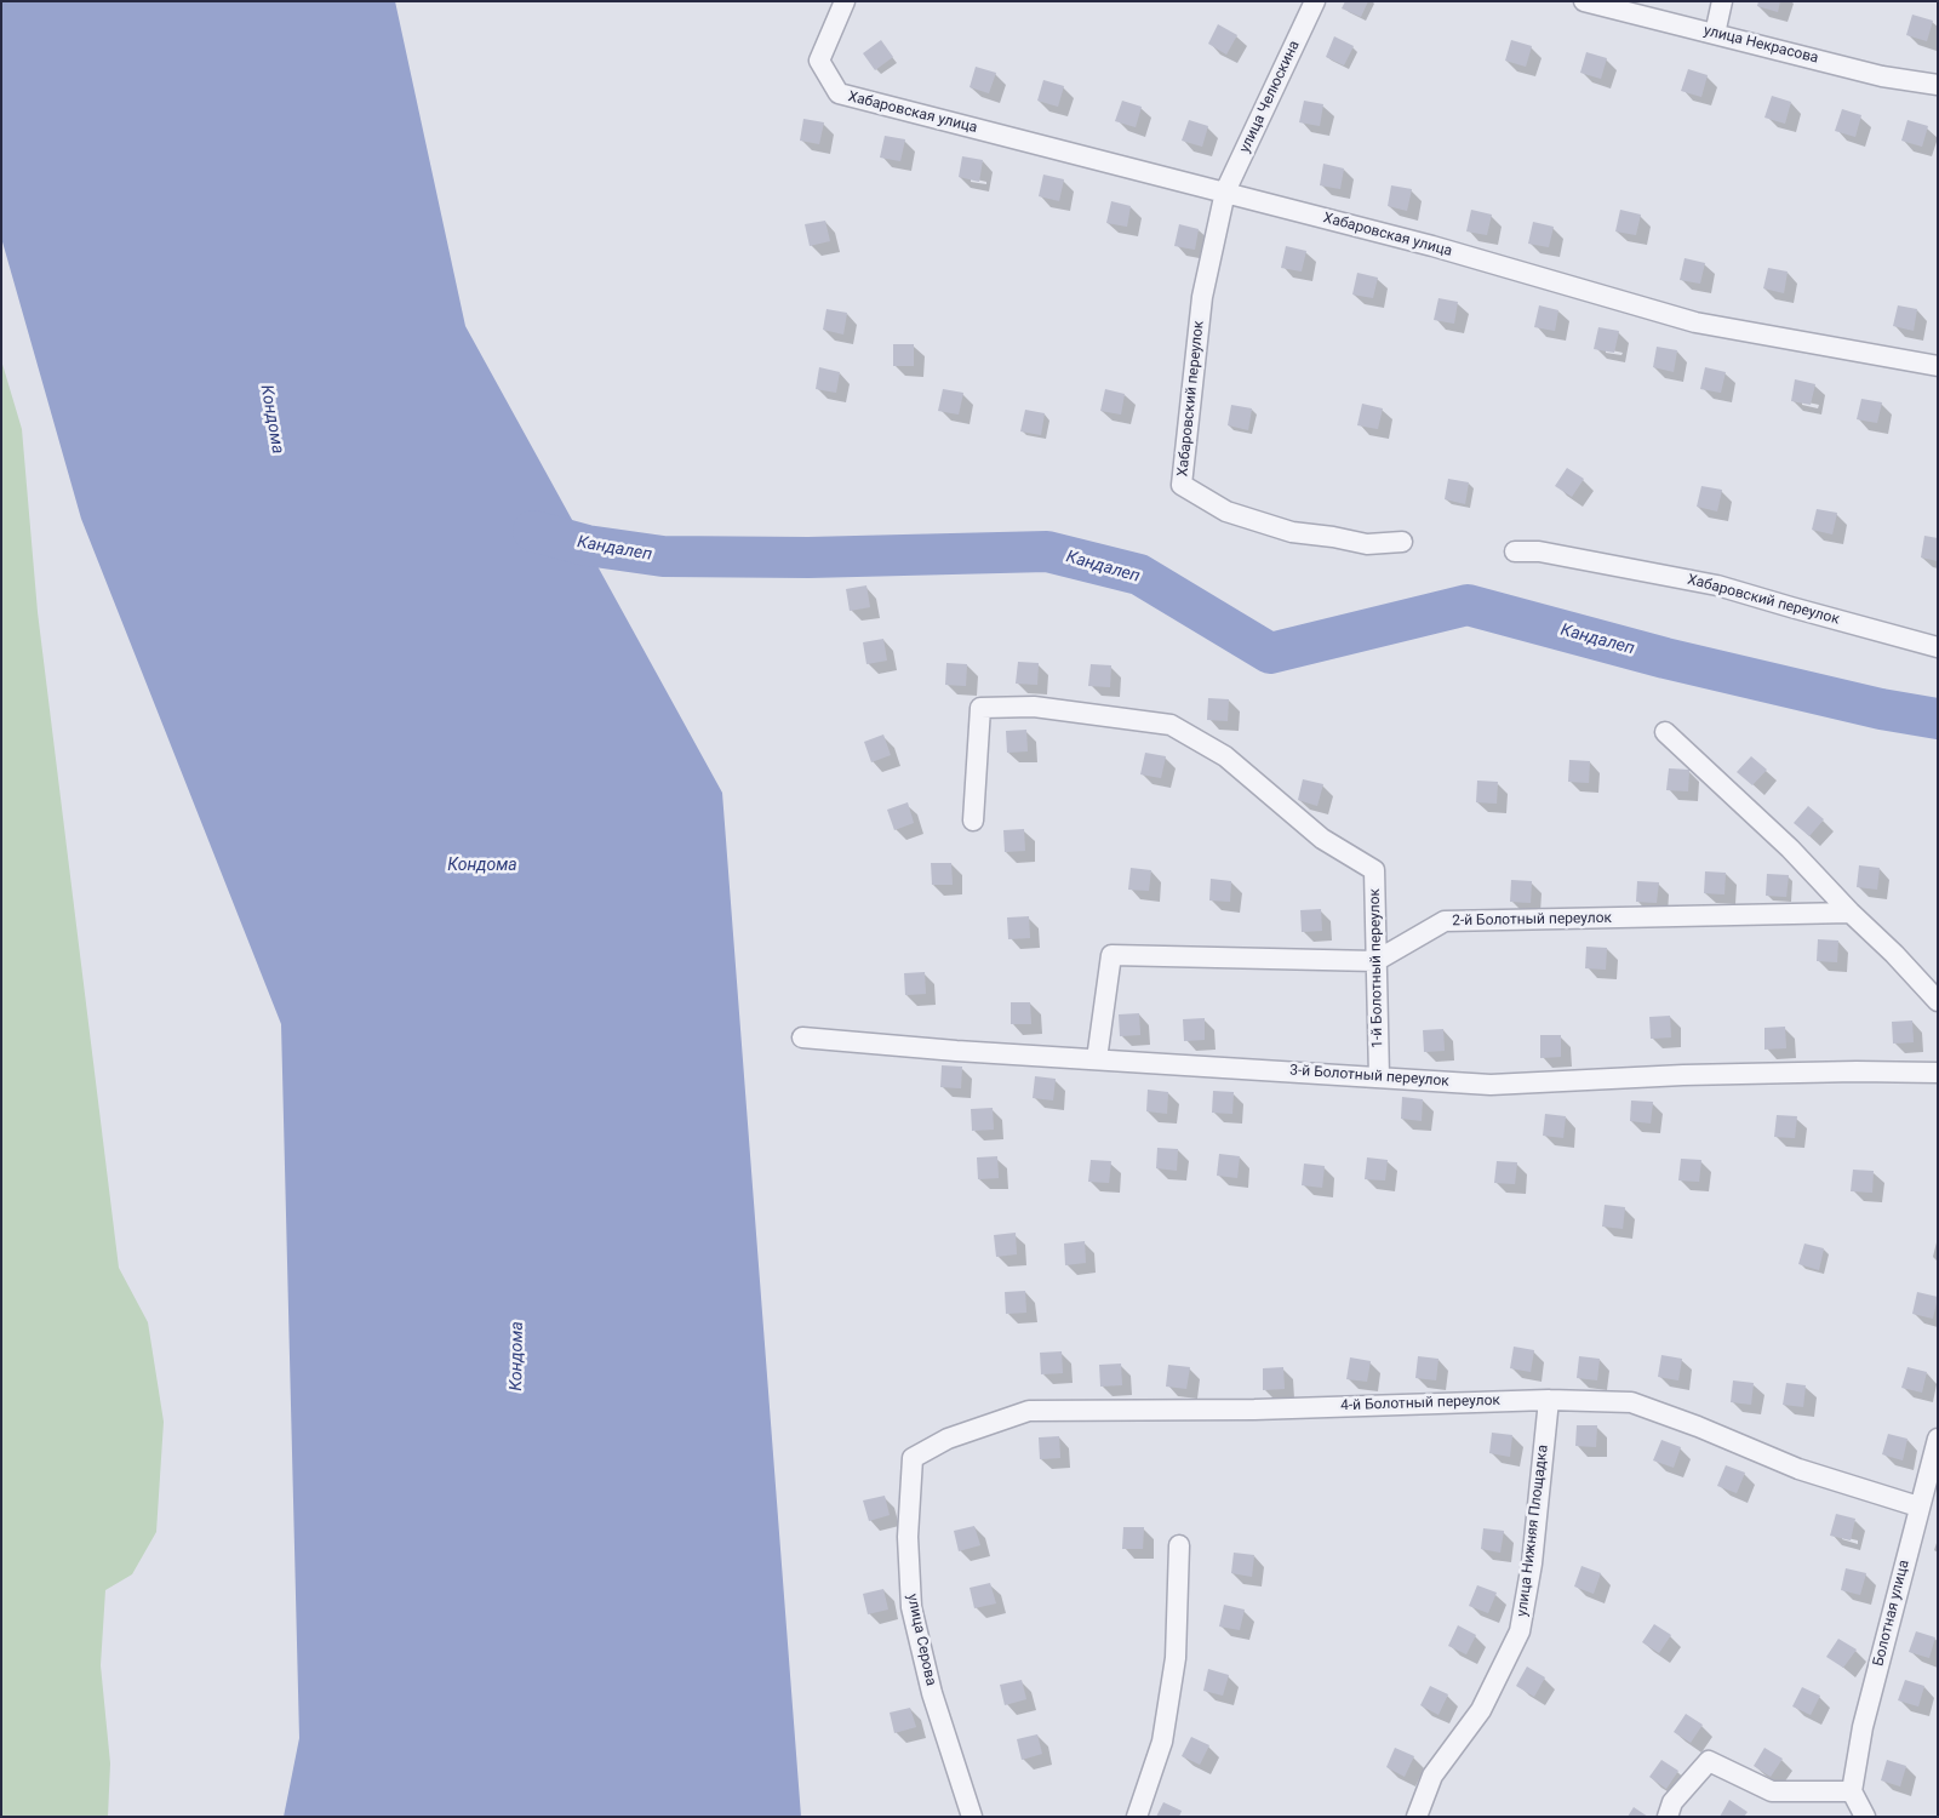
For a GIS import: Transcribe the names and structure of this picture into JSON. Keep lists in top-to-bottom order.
{
  "streets": {
    "street": [
      "улица Некрасова",
      "улица Челюскина",
      "Хабаровская улица",
      "Хабаровский переулок",
      "2-й Болотный переулок",
      "1-й Болотный переулок",
      "3-й Болотный переулок",
      "4-й Болотный переулок",
      "улица Нижняя Площадка",
      "Болотная улица",
      "улица Серова"
    ]
  },
  "crossings": [
    ["улица Челюскина", "Хабаровская улица"],
    ["улица Челюскина", "Хабаровский переулок"],
    ["Хабаровская улица", "Хабаровский переулок"],
    ["2-й Болотный переулок", "1-й Болотный переулок"],
    ["1-й Болотный переулок", "3-й Болотный переулок"],
    ["4-й Болотный переулок", "улица Нижняя Площадка"],
    ["4-й Болотный переулок", "Болотная улица"],
    ["4-й Болотный переулок", "улица Серова"]
  ],
  "water": ["Кондома", "Кандалеп"]
}
